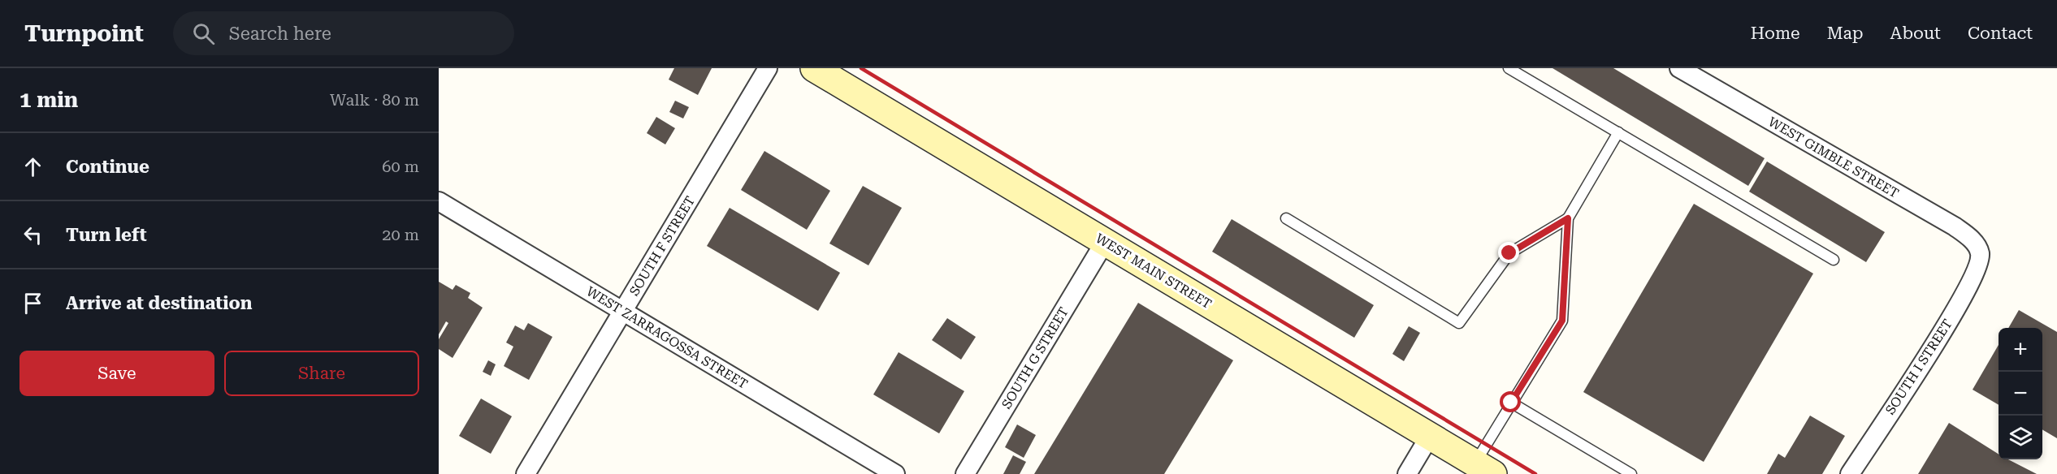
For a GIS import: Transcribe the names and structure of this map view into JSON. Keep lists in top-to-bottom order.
{
  "streets": {
    "main road": ["WEST MAIN STREET"],
    "street": [
      "WEST GIMBLE STREET",
      "SOUTH F STREET",
      "WEST ZARRAGOSSA STREET",
      "SOUTH G STREET",
      "SOUTH I STREET"
    ]
  },
  "crossings": [
    ["WEST GIMBLE STREET", "SOUTH I STREET"],
    ["SOUTH F STREET", "WEST ZARRAGOSSA STREET"],
    ["WEST MAIN STREET", "SOUTH G STREET"]
  ],
  "page": {
    "header": "Turnpoint",
    "search": "Search here",
    "nav": [
      "Home",
      "Map",
      "About",
      "Contact"
    ],
    "heading": ["1 min", "Walk · 80 m"],
    "list": [
      ["Continue", "60 m"],
      ["Turn left", "20 m"],
      "Arrive at destination"
    ],
    "map_buttons": ["+", "−"],
    "buttons": ["Save", "Share"]
  }
}
